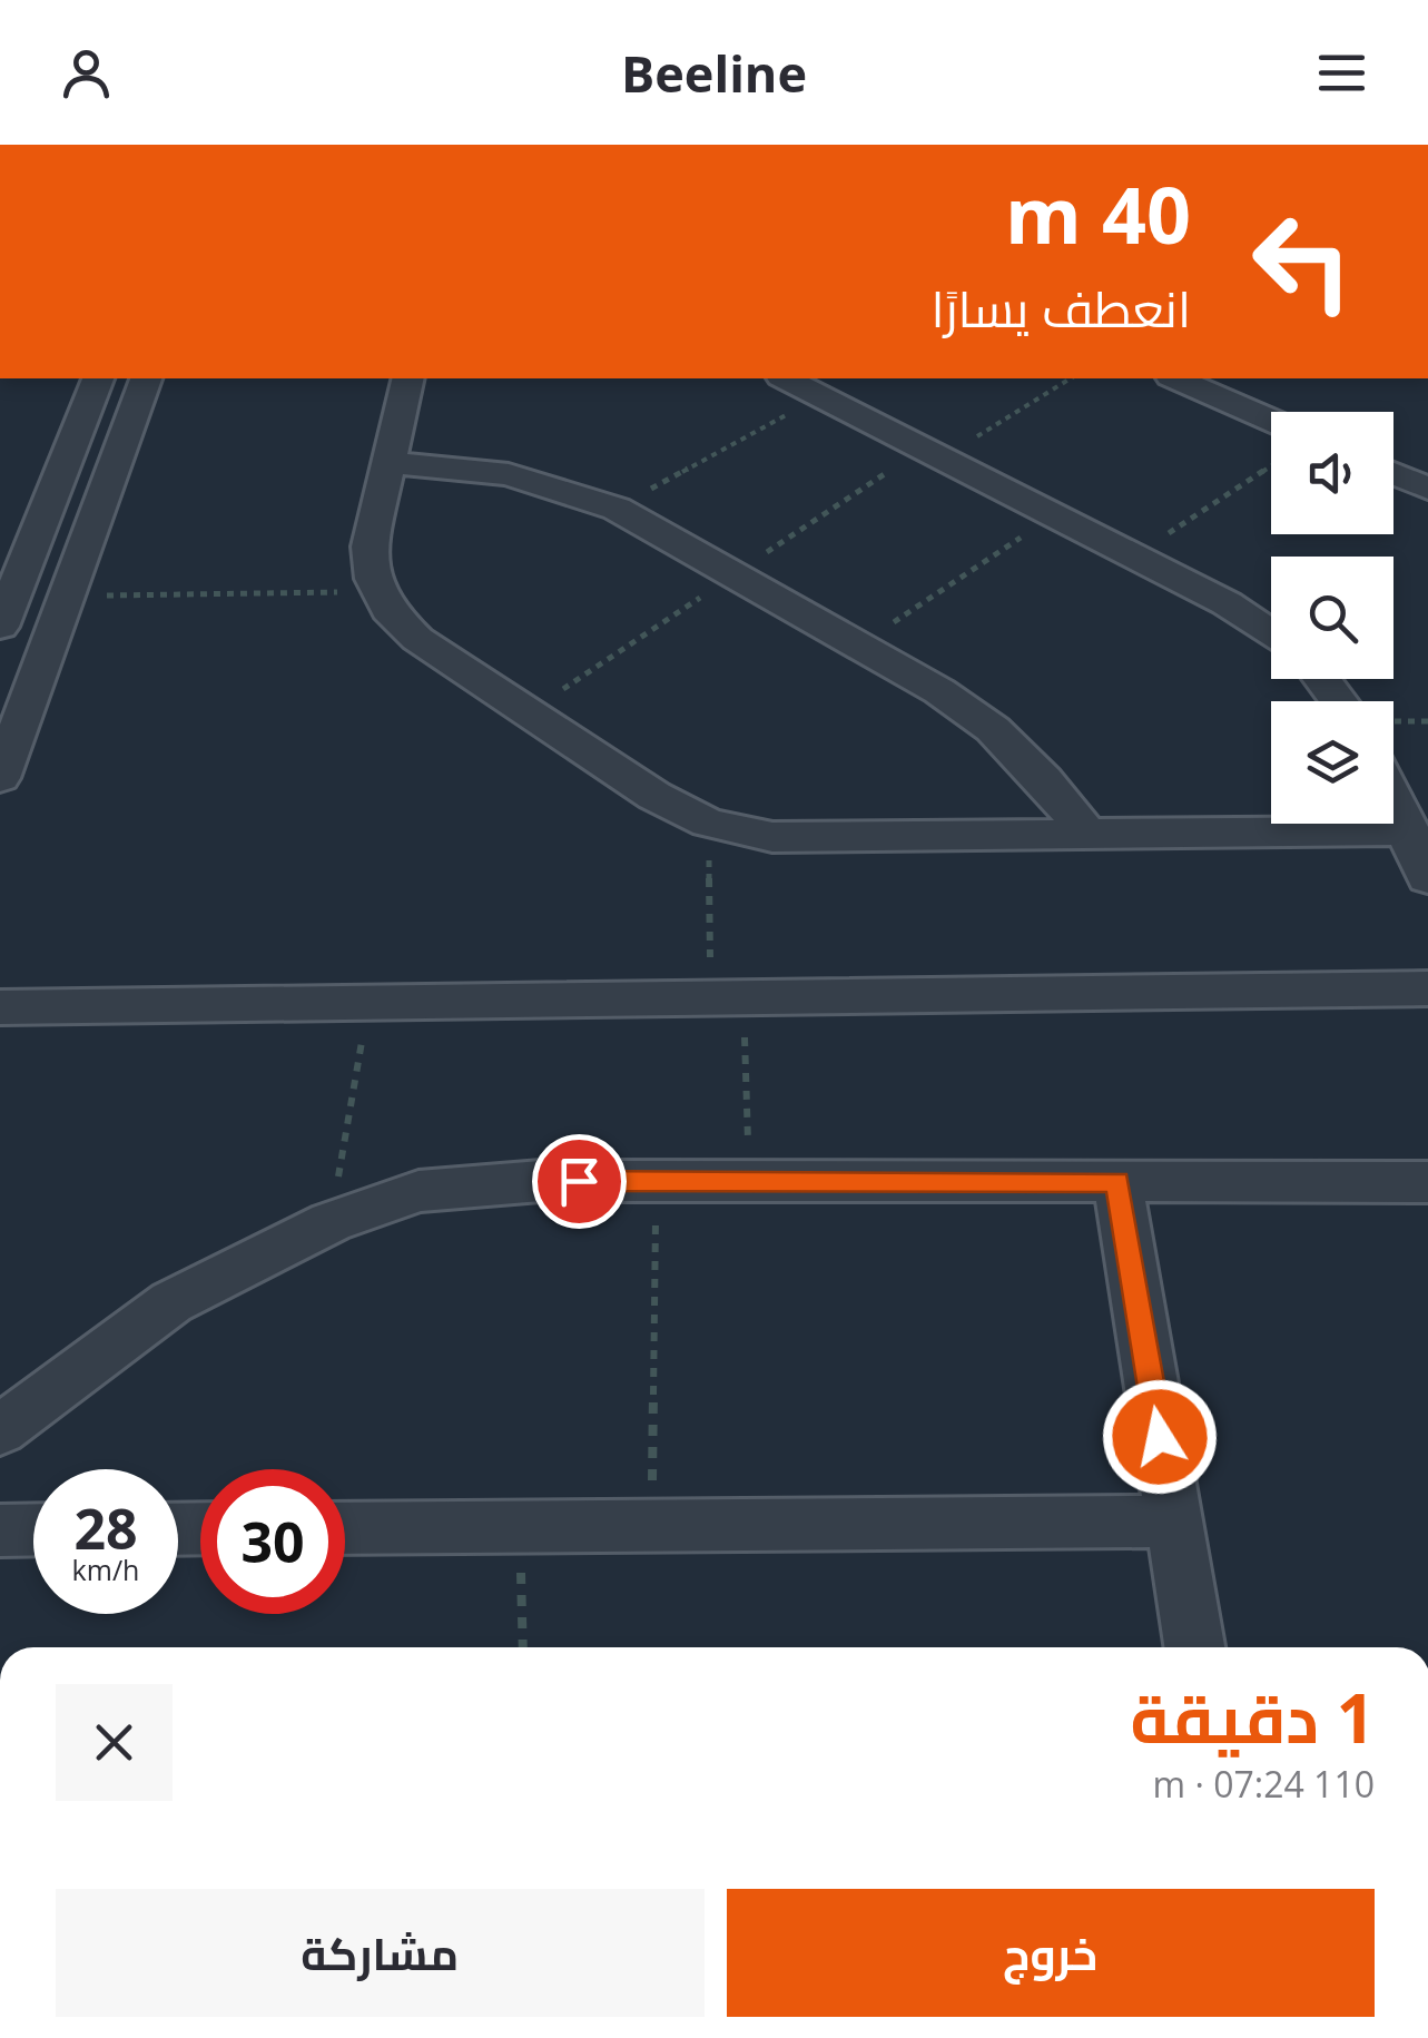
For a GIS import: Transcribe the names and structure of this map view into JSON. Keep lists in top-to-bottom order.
{
  "page": {
    "header": "Beeline",
    "turn": ["40 m", "انعطف يسارًا"],
    "speed": "28 km/h",
    "limit": "30",
    "heading": ["1 دقيقة", "110 m · 07:24"],
    "buttons": ["خروج", "مشاركة"]
  }
}
